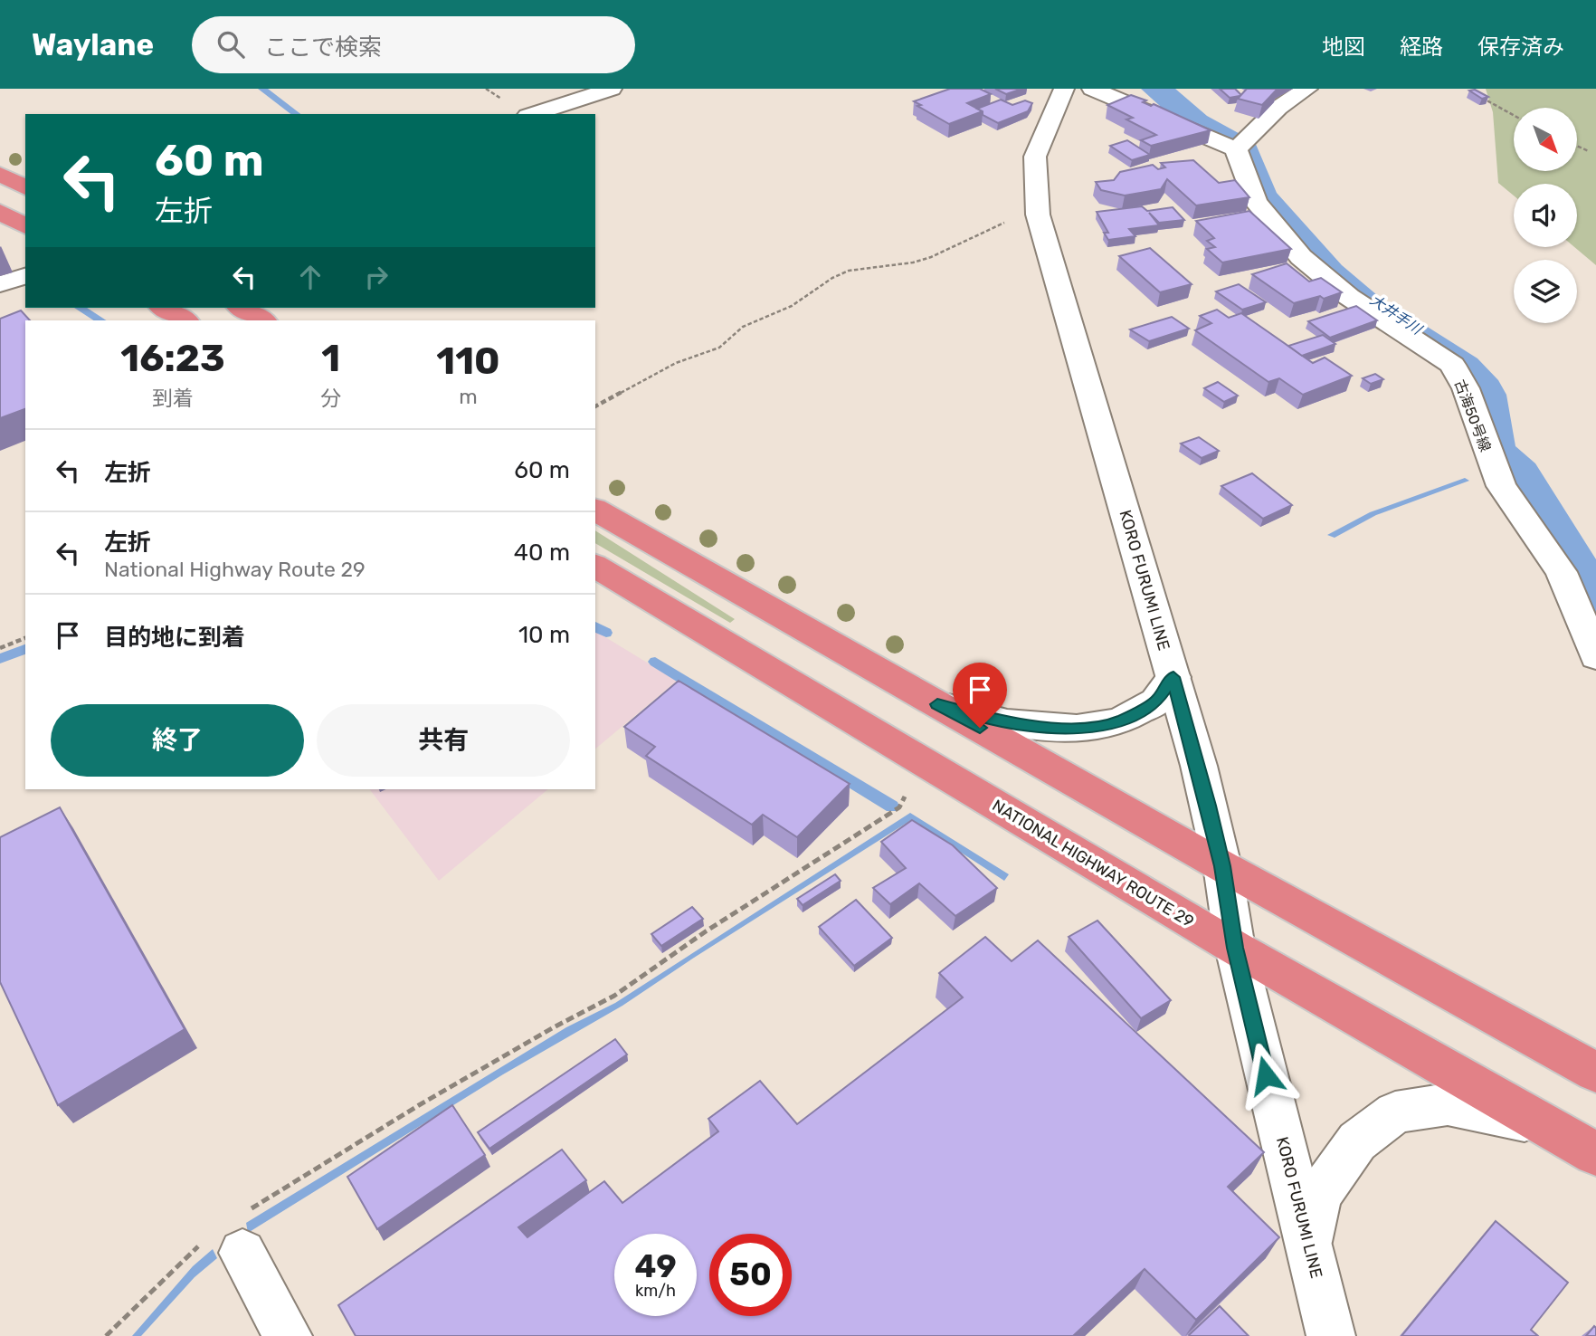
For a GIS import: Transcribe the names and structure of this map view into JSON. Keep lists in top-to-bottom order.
{
  "streets": {
    "highway": ["NATIONAL HIGHWAY ROUTE 29"],
    "street": ["古海50号線", "KORO FURUMI LINE"]
  },
  "crossings": [
    ["KORO FURUMI LINE", "NATIONAL HIGHWAY ROUTE 29"]
  ],
  "water": ["大井手川"],
  "north": "bottom right",
  "page": {
    "header": "Waylane",
    "search": "ここで検索",
    "nav": ["地図", "経路", "保存済み"],
    "turn": ["60 m", "左折"],
    "eta": [
      "16:23",
      "到着",
      "1",
      "分",
      "110",
      "m"
    ],
    "list": [
      {
        "name": "左折",
        "value": "60 m"
      },
      {
        "name": "左折",
        "note": "National Highway Route 29",
        "value": "40 m"
      },
      {
        "name": "目的地に到着",
        "value": "10 m"
      }
    ],
    "buttons": ["終了", "共有"],
    "speed": "49 km/h",
    "limit": "50"
  }
}
